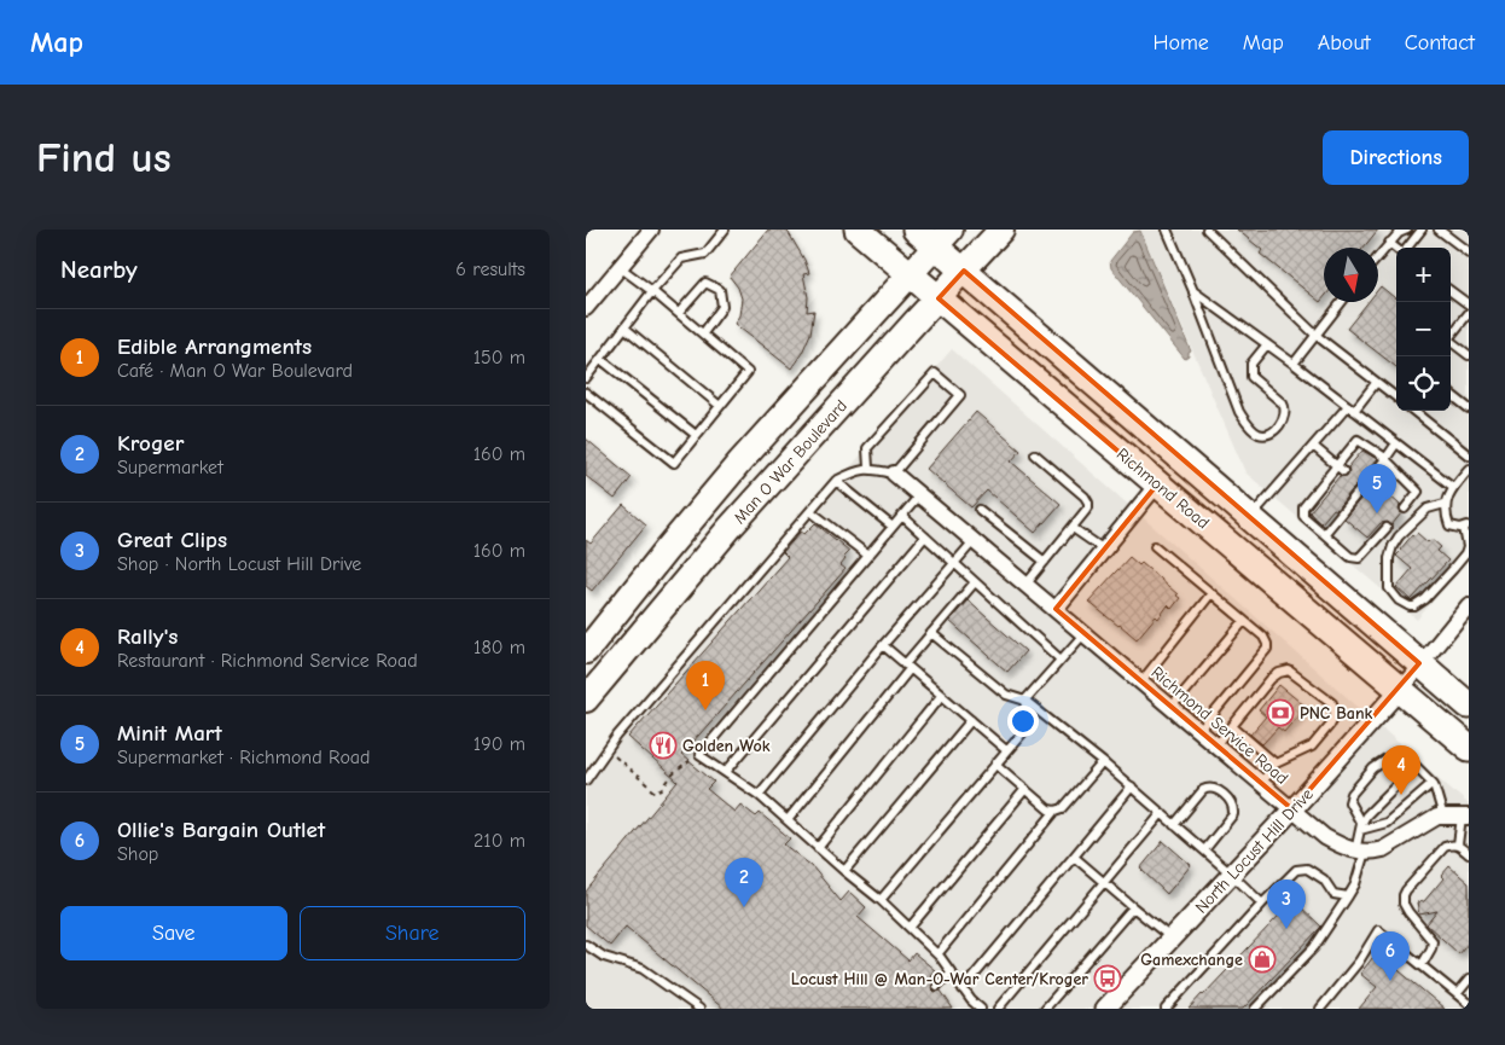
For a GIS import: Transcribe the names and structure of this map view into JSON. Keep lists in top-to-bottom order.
{
  "streets": {
    "highway": ["Richmond Road"],
    "main road": ["Man O War Boulevard"],
    "street": ["Richmond Service Road", "North Locust Hill Drive"]
  },
  "crossings": [
    ["Man O War Boulevard", "Richmond Road"],
    ["Richmond Road", "North Locust Hill Drive"],
    ["Richmond Service Road", "North Locust Hill Drive"]
  ],
  "places": {
    "bank": ["PNC Bank"],
    "restaurant": ["Golden Wok"],
    "shop": ["Gamexchange"],
    "bus stop": ["Locust Hill @ Man-O-War Center/Kroger"]
  },
  "north": "bottom",
  "page": {
    "header": "Map",
    "nav": [
      "Home",
      "Map",
      "About",
      "Contact"
    ],
    "buttons": [
      "Directions",
      ["Save", "Share"]
    ],
    "title": "Find us",
    "heading": ["Nearby", "6 results"],
    "map_buttons": ["+", "−"],
    "list": [
      {
        "mark": "1",
        "name": "Edible Arrangments",
        "note": "Café · Man O War Boulevard",
        "value": "150 m"
      },
      {
        "mark": "2",
        "name": "Kroger",
        "note": "Supermarket",
        "value": "160 m"
      },
      {
        "mark": "3",
        "name": "Great Clips",
        "note": "Shop · North Locust Hill Drive",
        "value": "160 m"
      },
      {
        "mark": "4",
        "name": "Rally's",
        "note": "Restaurant · Richmond Service Road",
        "value": "180 m"
      },
      {
        "mark": "5",
        "name": "Minit Mart",
        "note": "Supermarket · Richmond Road",
        "value": "190 m"
      },
      {
        "mark": "6",
        "name": "Ollie's Bargain Outlet",
        "note": "Shop",
        "value": "210 m"
      }
    ],
    "pins": [
      "5",
      "1",
      "4",
      "2",
      "3",
      "6"
    ]
  }
}
